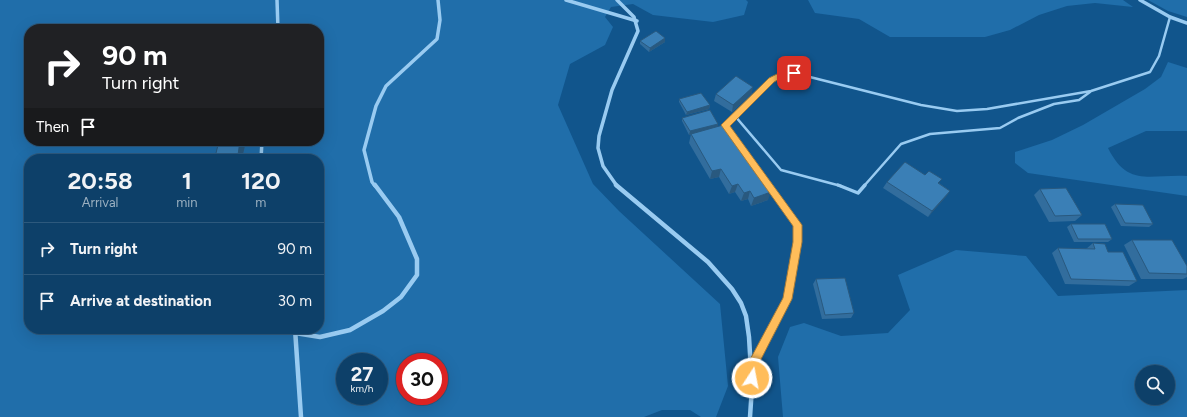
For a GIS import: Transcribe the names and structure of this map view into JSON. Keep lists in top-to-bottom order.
{
  "page": {
    "turn": ["90 m", "Turn right"],
    "then": "Then",
    "eta": [
      "20:58",
      "Arrival",
      "1",
      "min",
      "120",
      "m"
    ],
    "list": [
      {
        "name": "Turn right",
        "value": "90 m"
      },
      {
        "name": "Arrive at destination",
        "value": "30 m"
      }
    ],
    "speed": "27 km/h",
    "limit": "30"
  }
}
